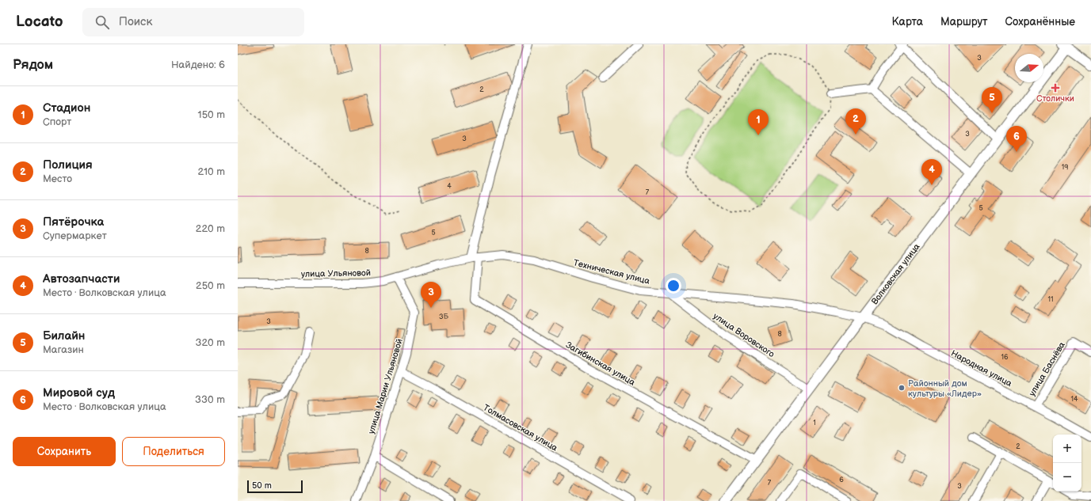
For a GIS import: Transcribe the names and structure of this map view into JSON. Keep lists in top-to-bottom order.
{
  "streets": {
    "main road": ["Волковская улица"],
    "street": [
      "Техническая улица",
      "улица Ульяновой",
      "улица Воровского",
      "Загибинская улица",
      "Народная улица",
      "улица Баснёва",
      "улица Марии Ульяновой",
      "Толмасовская улица"
    ]
  },
  "crossings": [
    ["Техническая улица", "улица Ульяновой"],
    ["Техническая улица", "Волковская улица"],
    ["Техническая улица", "улица Воровского"],
    ["Техническая улица", "Загибинская улица"],
    ["Техническая улица", "Народная улица"],
    ["улица Ульяновой", "Загибинская улица"],
    ["улица Ульяновой", "улица Марии Ульяновой"],
    ["Волковская улица", "улица Воровского"],
    ["Волковская улица", "Загибинская улица"],
    ["Волковская улица", "Народная улица"],
    ["Народная улица", "улица Баснёва"],
    ["улица Марии Ульяновой", "Толмасовская улица"]
  ],
  "places": {
    "health": ["Столички"],
    "other": ["Районный дом культуры «Лидер»"]
  },
  "house_numbers": [
    "3",
    "2",
    "3",
    "3",
    "19",
    "4",
    "7",
    "5",
    "5",
    "8",
    "11",
    "3Б",
    "3",
    "8",
    "16",
    "14",
    "1",
    "2",
    "6",
    "7",
    "3"
  ],
  "scale_bar": "50 m",
  "north": "right",
  "page": {
    "header": "Locato",
    "search": "Поиск",
    "nav": ["Карта", "Маршрут", "Сохранённые"],
    "heading": ["Рядом", "Найдено: 6"],
    "list": [
      {
        "mark": "1",
        "name": "Стадион",
        "note": "Спорт",
        "value": "150 m"
      },
      {
        "mark": "2",
        "name": "Полиция",
        "note": "Место",
        "value": "210 m"
      },
      {
        "mark": "3",
        "name": "Пятёрочка",
        "note": "Супермаркет",
        "value": "220 m"
      },
      {
        "mark": "4",
        "name": "Автозапчасти",
        "note": "Место · Волковская улица",
        "value": "250 m"
      },
      {
        "mark": "5",
        "name": "Билайн",
        "note": "Магазин",
        "value": "320 m"
      },
      {
        "mark": "6",
        "name": "Мировой суд",
        "note": "Место · Волковская улица",
        "value": "330 m"
      }
    ],
    "pins": [
      "5",
      "2",
      "1",
      "6",
      "4",
      "3"
    ],
    "buttons": ["Сохранить", "Поделиться"],
    "map_buttons": ["+", "−"],
    "scale": "50 m"
  }
}
